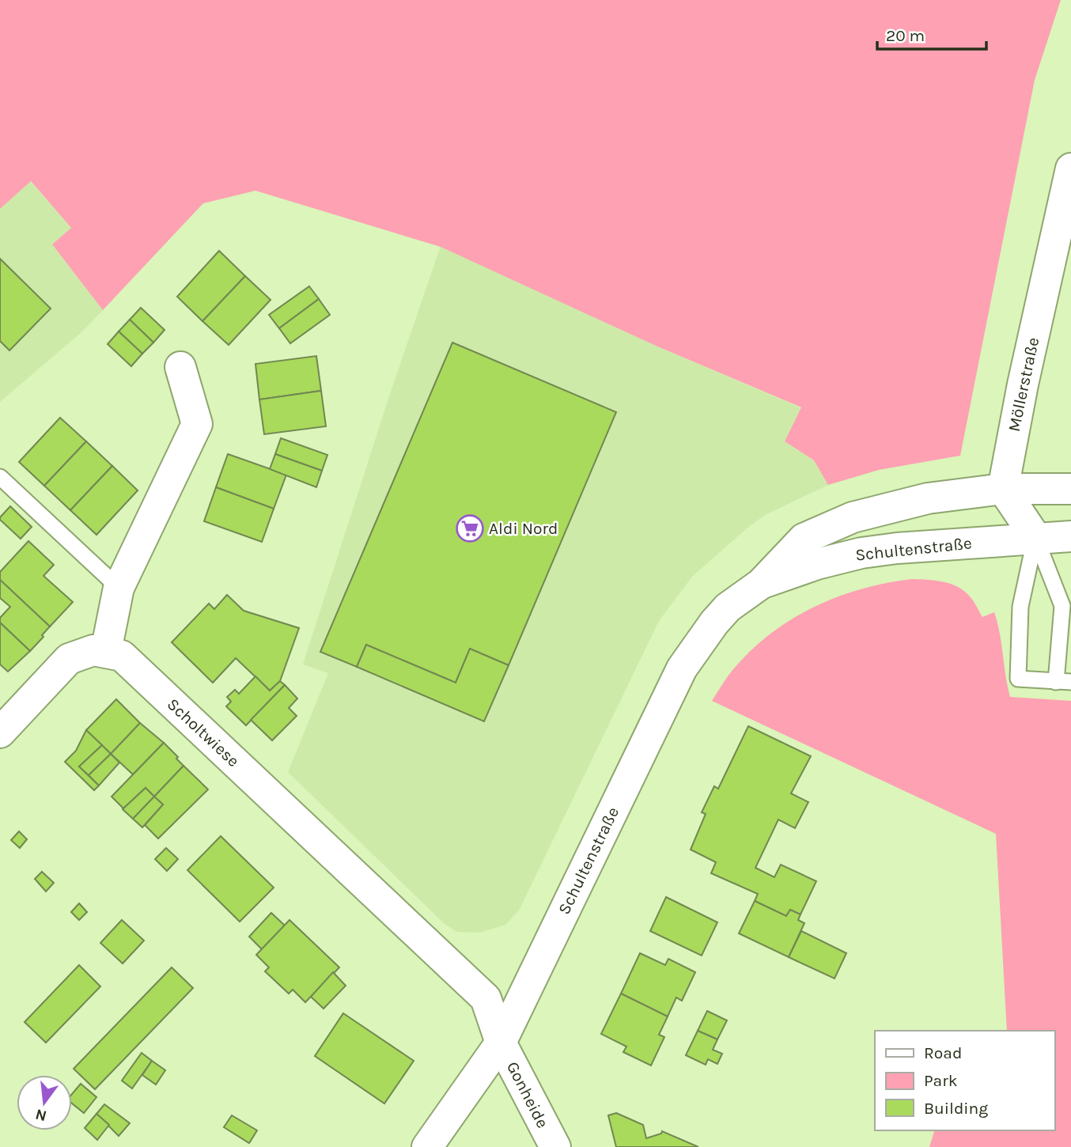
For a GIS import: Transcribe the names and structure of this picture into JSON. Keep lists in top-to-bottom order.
{
  "streets": {
    "street": [
      "Möllerstraße",
      "Schultenstraße",
      "Scholtwiese",
      "Gonheide"
    ]
  },
  "crossings": [
    ["Möllerstraße", "Schultenstraße"],
    ["Schultenstraße", "Scholtwiese"],
    ["Schultenstraße", "Gonheide"],
    ["Scholtwiese", "Gonheide"]
  ],
  "places": {
    "supermarket": ["Aldi Nord"]
  },
  "legend": ["Road", "Park", "Building"],
  "scale_bar": "20 m",
  "north": "bottom"
}
